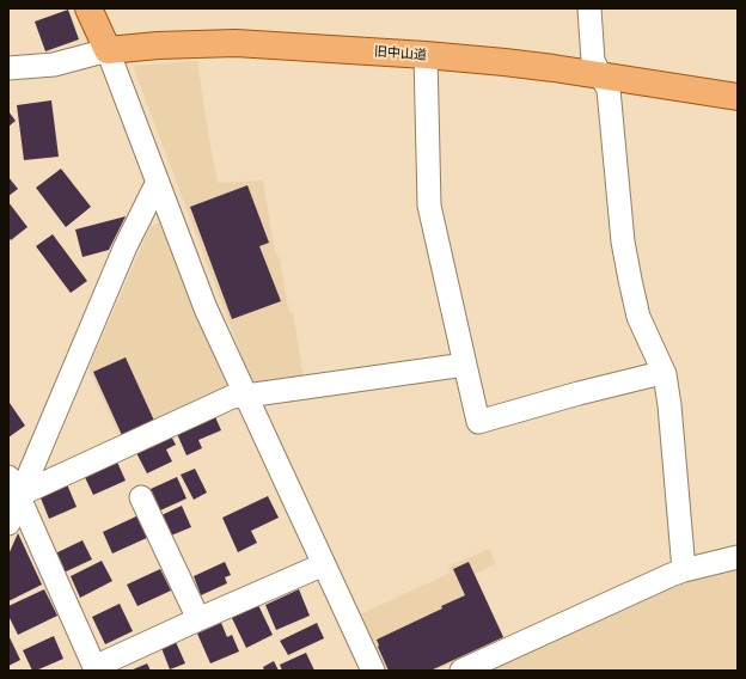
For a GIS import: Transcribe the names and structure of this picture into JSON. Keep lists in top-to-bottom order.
{
  "streets": {
    "main road": ["旧中山道"]
  }
}
